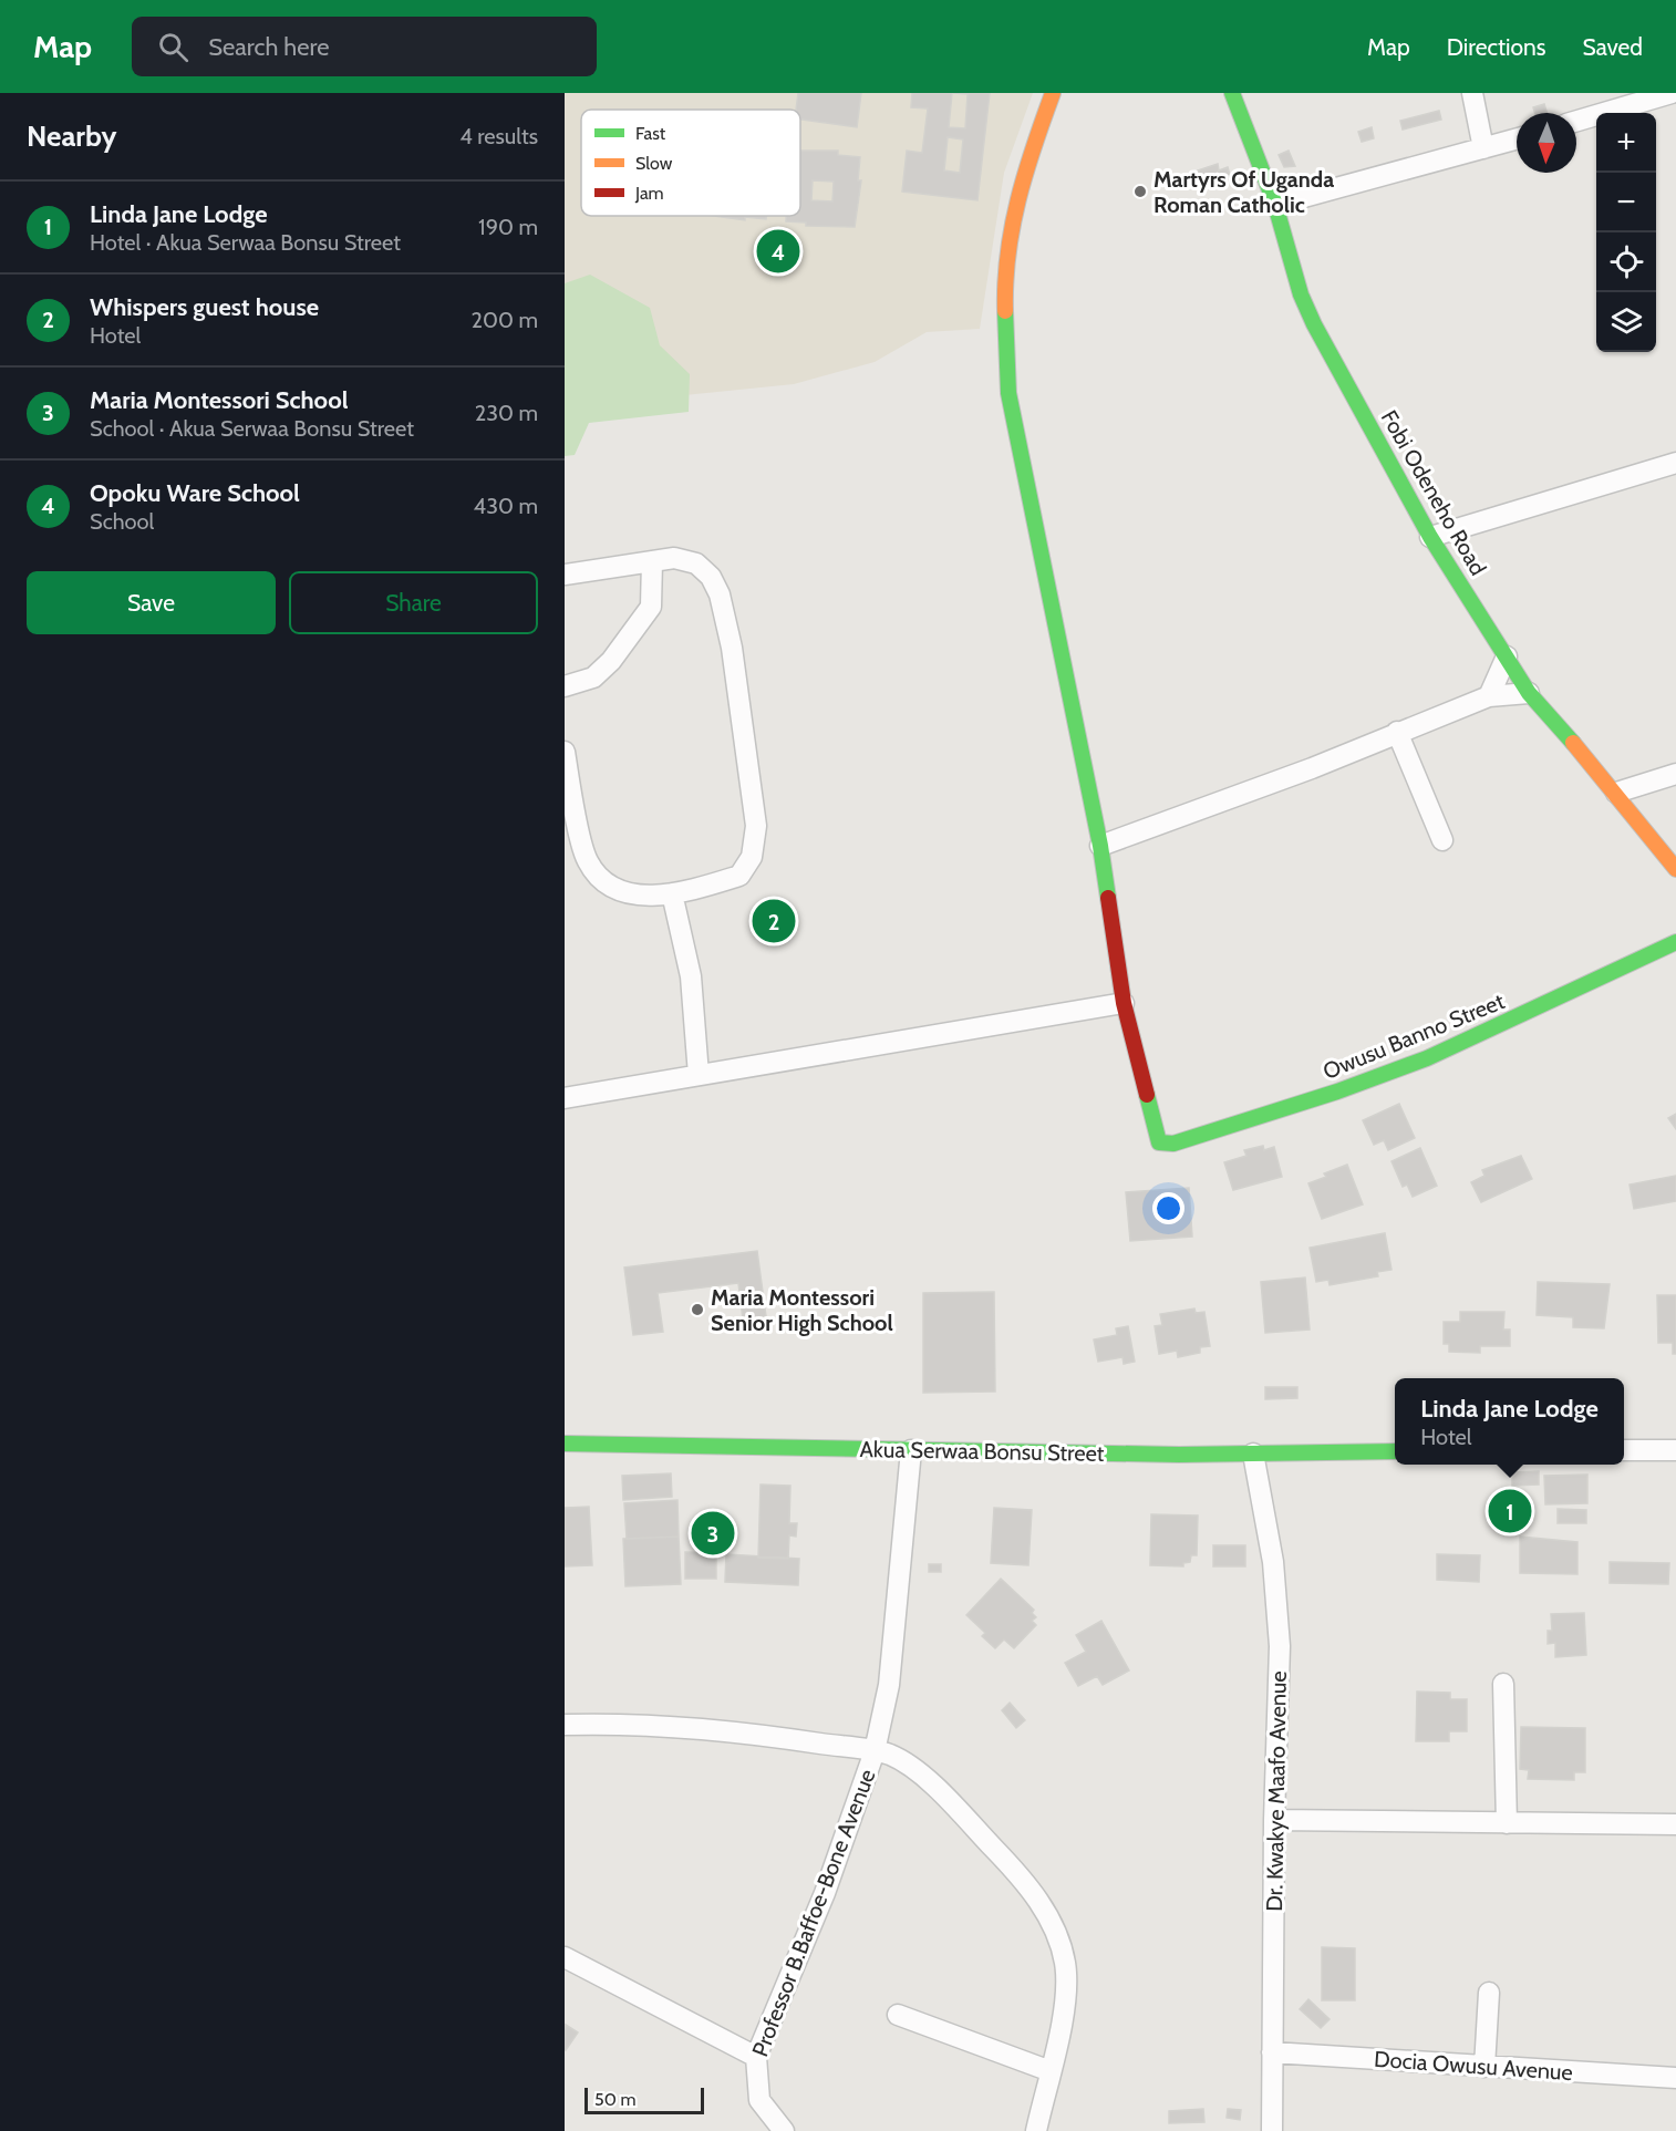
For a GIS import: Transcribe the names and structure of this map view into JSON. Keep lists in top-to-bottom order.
{
  "streets": {
    "street": [
      "Fobi Odeneho Road",
      "Owusu Banno Street",
      "Akua Serwaa Bonsu Street",
      "Dr. Kwakye Maafo Avenue",
      "Professor B.Baffoe-Bone Avenue",
      "Docia Owusu Avenue"
    ]
  },
  "crossings": [
    ["Akua Serwaa Bonsu Street", "Dr. Kwakye Maafo Avenue"],
    ["Akua Serwaa Bonsu Street", "Professor B.Baffoe-Bone Avenue"],
    ["Dr. Kwakye Maafo Avenue", "Docia Owusu Avenue"]
  ],
  "places": ["Martyrs Of Uganda Roman Catholic", "Maria Montessori Senior High School"],
  "legend": ["Fast", "Slow", "Jam"],
  "scale_bar": "50 m",
  "north": "bottom",
  "page": {
    "header": "Map",
    "search": "Search here",
    "nav": ["Map", "Directions", "Saved"],
    "heading": ["Nearby", "4 results"],
    "map_buttons": ["+", "−"],
    "list": [
      {
        "mark": "1",
        "name": "Linda Jane Lodge",
        "note": "Hotel · Akua Serwaa Bonsu Street",
        "value": "190 m"
      },
      {
        "mark": "2",
        "name": "Whispers guest house",
        "note": "Hotel",
        "value": "200 m"
      },
      {
        "mark": "3",
        "name": "Maria Montessori School",
        "note": "School · Akua Serwaa Bonsu Street",
        "value": "230 m"
      },
      {
        "mark": "4",
        "name": "Opoku Ware School",
        "note": "School",
        "value": "430 m"
      }
    ],
    "pins": [
      "4",
      "2",
      "1",
      "3"
    ],
    "buttons": ["Save", "Share"],
    "popup": ["Linda Jane Lodge", "Hotel"],
    "scale": "50 m"
  }
}
